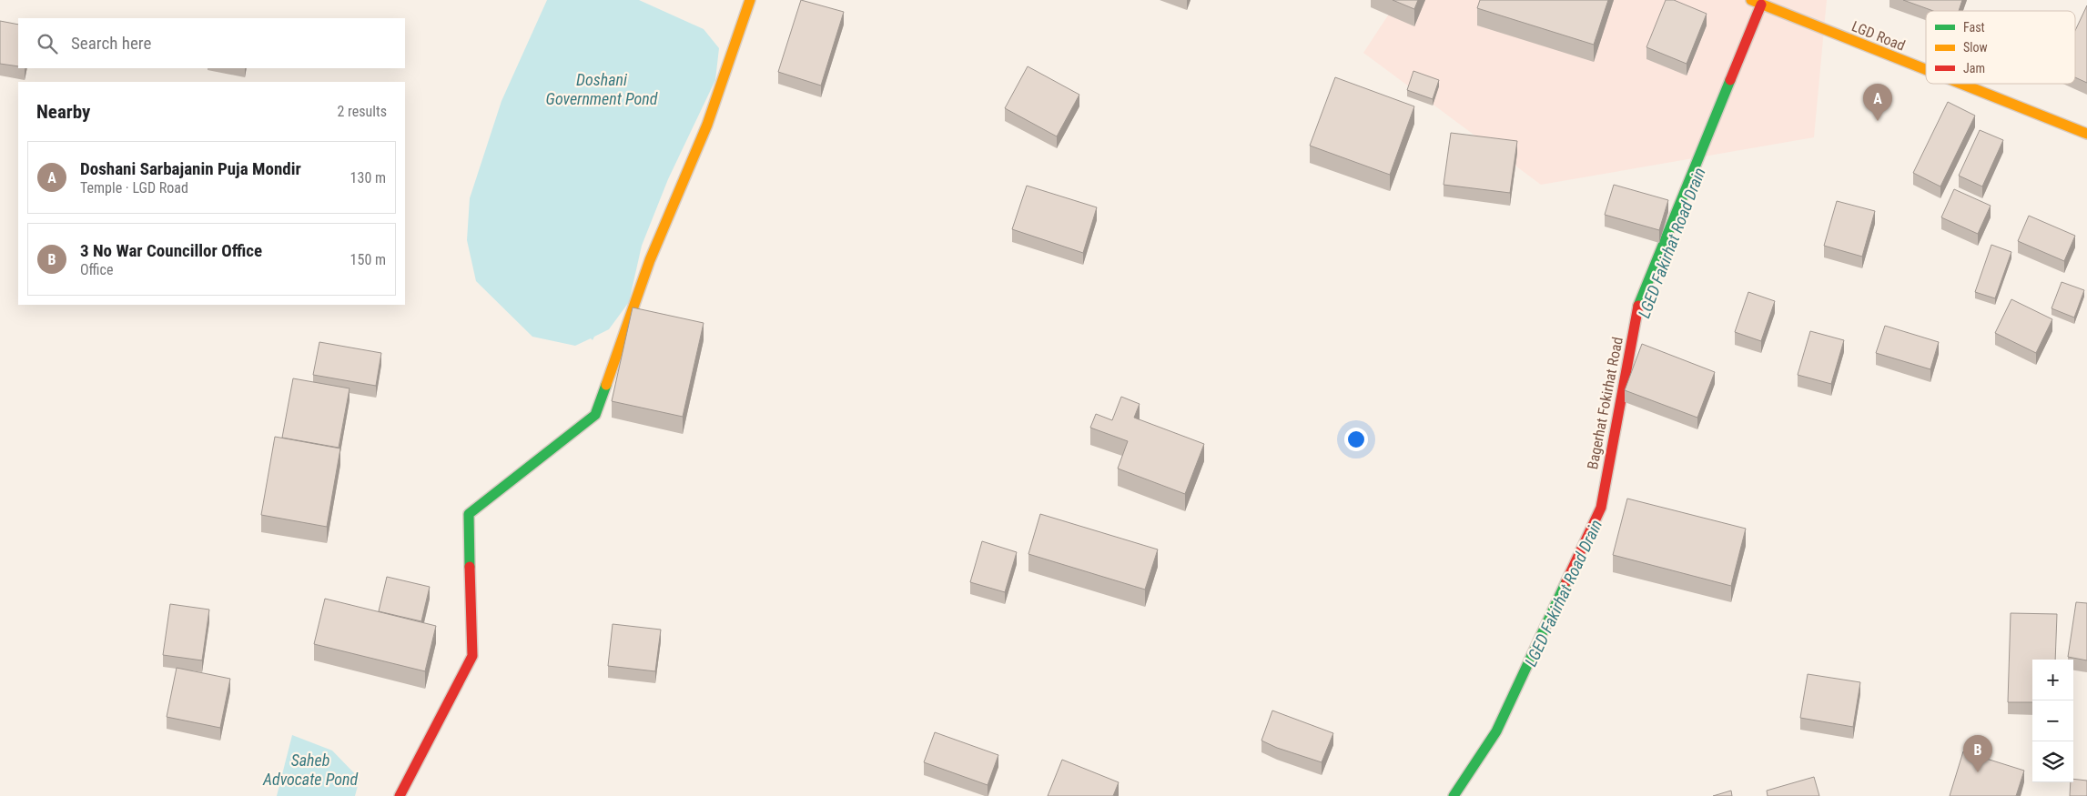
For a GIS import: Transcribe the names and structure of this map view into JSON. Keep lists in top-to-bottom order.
{
  "streets": {
    "street": ["LGD Road", "Bagerhat Fokirhat Road"]
  },
  "crossings": [
    ["LGD Road", "Bagerhat Fokirhat Road"]
  ],
  "water": ["Doshani Government Pond", "LGED Fakirhat Road Drain", "Saheb Advocate Pond"],
  "legend": ["Fast", "Slow", "Jam"],
  "page": {
    "search": "Search here",
    "heading": ["Nearby", "2 results"],
    "pins": ["A", "B"],
    "list": [
      {
        "mark": "A",
        "name": "Doshani Sarbajanin Puja Mondir",
        "note": "Temple · LGD Road",
        "value": "130 m"
      },
      {
        "mark": "B",
        "name": "3 No War Councillor Office",
        "note": "Office",
        "value": "150 m"
      }
    ],
    "map_buttons": ["+", "−"]
  }
}
